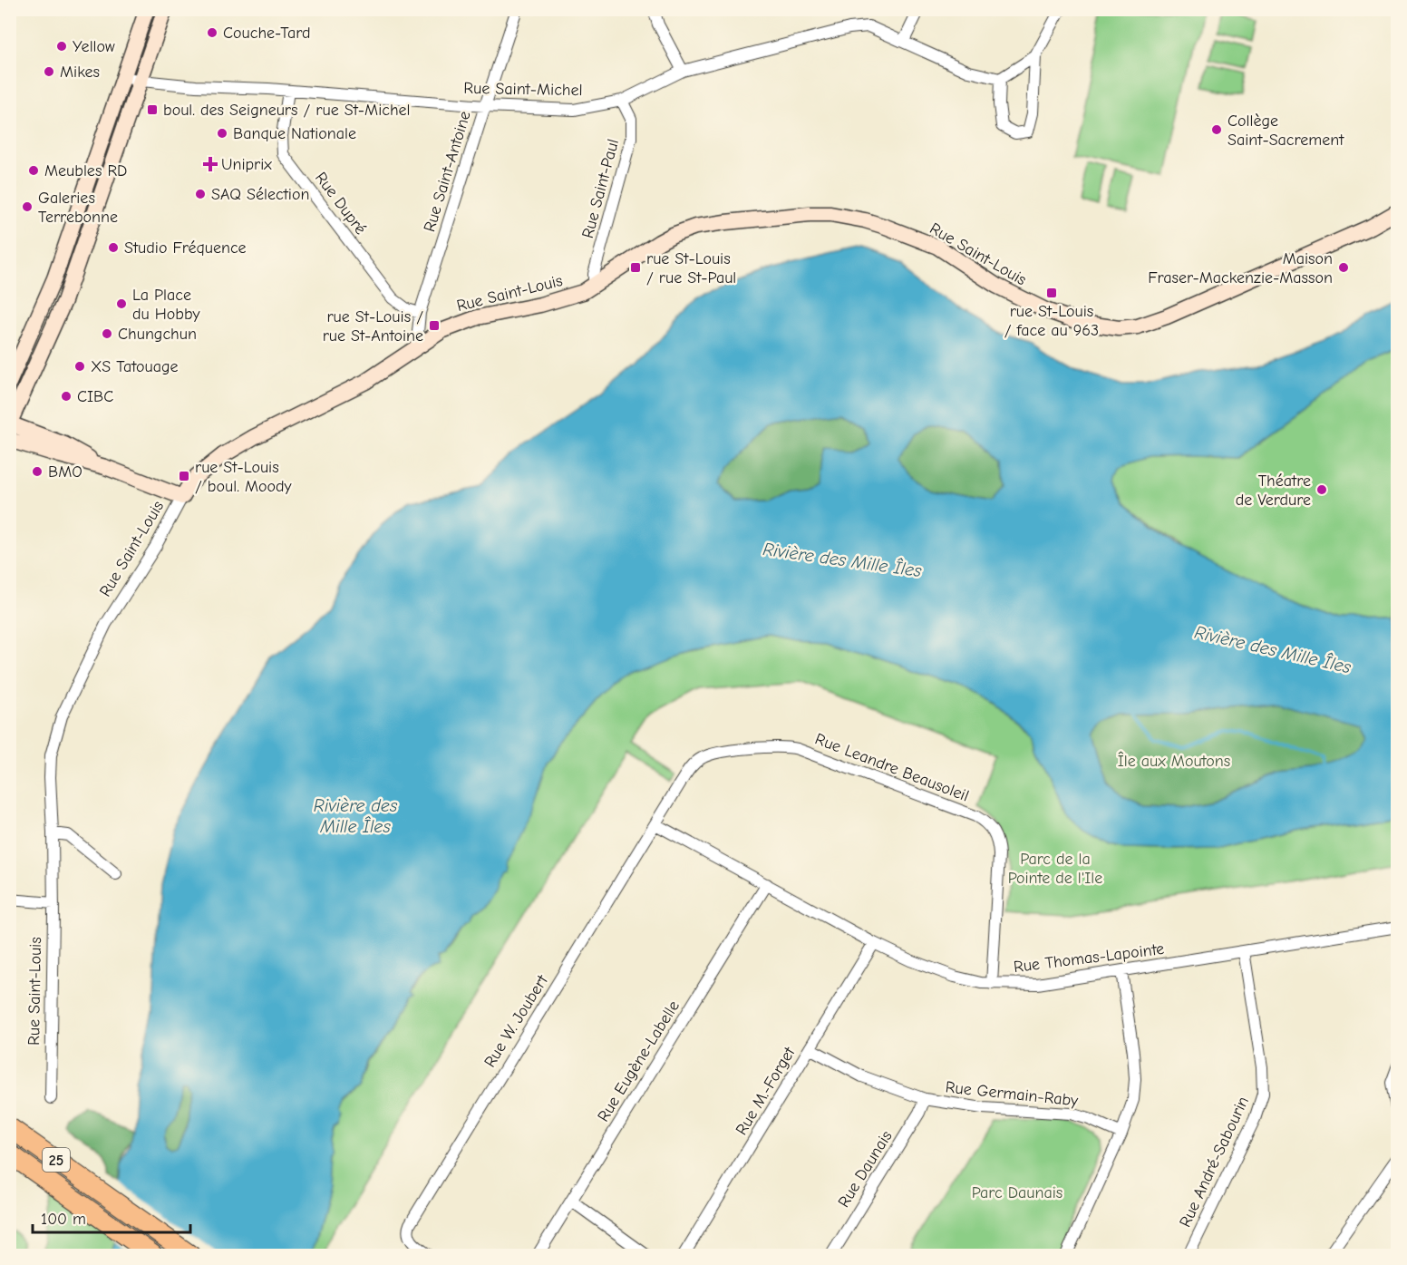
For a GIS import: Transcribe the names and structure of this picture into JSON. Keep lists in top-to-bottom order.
{
  "streets": {
    "highway": ["25"],
    "main road": ["Rue Saint-Louis"],
    "street": [
      "Rue Saint-Michel",
      "Rue Saint-Antoine",
      "Rue Saint-Paul",
      "Rue Dupré",
      "Rue Leandre Beausoleil",
      "Rue Thomas-Lapointe",
      "Rue W. Joubert",
      "Rue Eugène-Labelle",
      "Rue M.-Forget",
      "Rue Germain-Raby",
      "Rue André-Sabourin",
      "Rue Daunais"
    ]
  },
  "crossings": [
    ["Rue Saint-Michel", "Rue Saint-Antoine"],
    ["Rue Saint-Michel", "Rue Saint-Paul"],
    ["Rue Saint-Michel", "Rue Dupré"],
    ["Rue Saint-Antoine", "Rue Dupré"],
    ["Rue Saint-Antoine", "Rue Saint-Louis"],
    ["Rue Saint-Paul", "Rue Saint-Louis"],
    ["Rue Leandre Beausoleil", "Rue Thomas-Lapointe"],
    ["Rue Leandre Beausoleil", "Rue W. Joubert"],
    ["Rue Thomas-Lapointe", "Rue W. Joubert"],
    ["Rue Thomas-Lapointe", "Rue Eugène-Labelle"],
    ["Rue Thomas-Lapointe", "Rue M.-Forget"],
    ["Rue Thomas-Lapointe", "Rue André-Sabourin"],
    ["Rue M.-Forget", "Rue Germain-Raby"],
    ["Rue Germain-Raby", "Rue Daunais"]
  ],
  "water": ["Rivière des Mille Îles"],
  "parks": ["Île aux Moutons", "Parc de la Pointe de l'Ile", "Parc Daunais"],
  "places": {
    "other": [
      "Couche-Tard",
      "Yellow",
      "Mikes",
      "Collège Saint-Sacrement",
      "Banque Nationale",
      "Meubles RD",
      "SAQ Sélection",
      "Galeries Terrebonne",
      "Studio Fréquence",
      "Maison Fraser-Mackenzie-Masson",
      "La Place du Hobby",
      "Chungchun",
      "XS Tatouage",
      "CIBC",
      "BMO",
      "Théatre de Verdure"
    ],
    "transit": [
      "boul. des Seigneurs / rue St-Michel",
      "rue St-Louis / rue St-Paul",
      "rue St-Louis / face au 963",
      "rue St-Louis / rue St-Antoine",
      "rue St-Louis / boul. Moody"
    ],
    "health": ["Uniprix"]
  },
  "scale_bar": "100 m"
}
